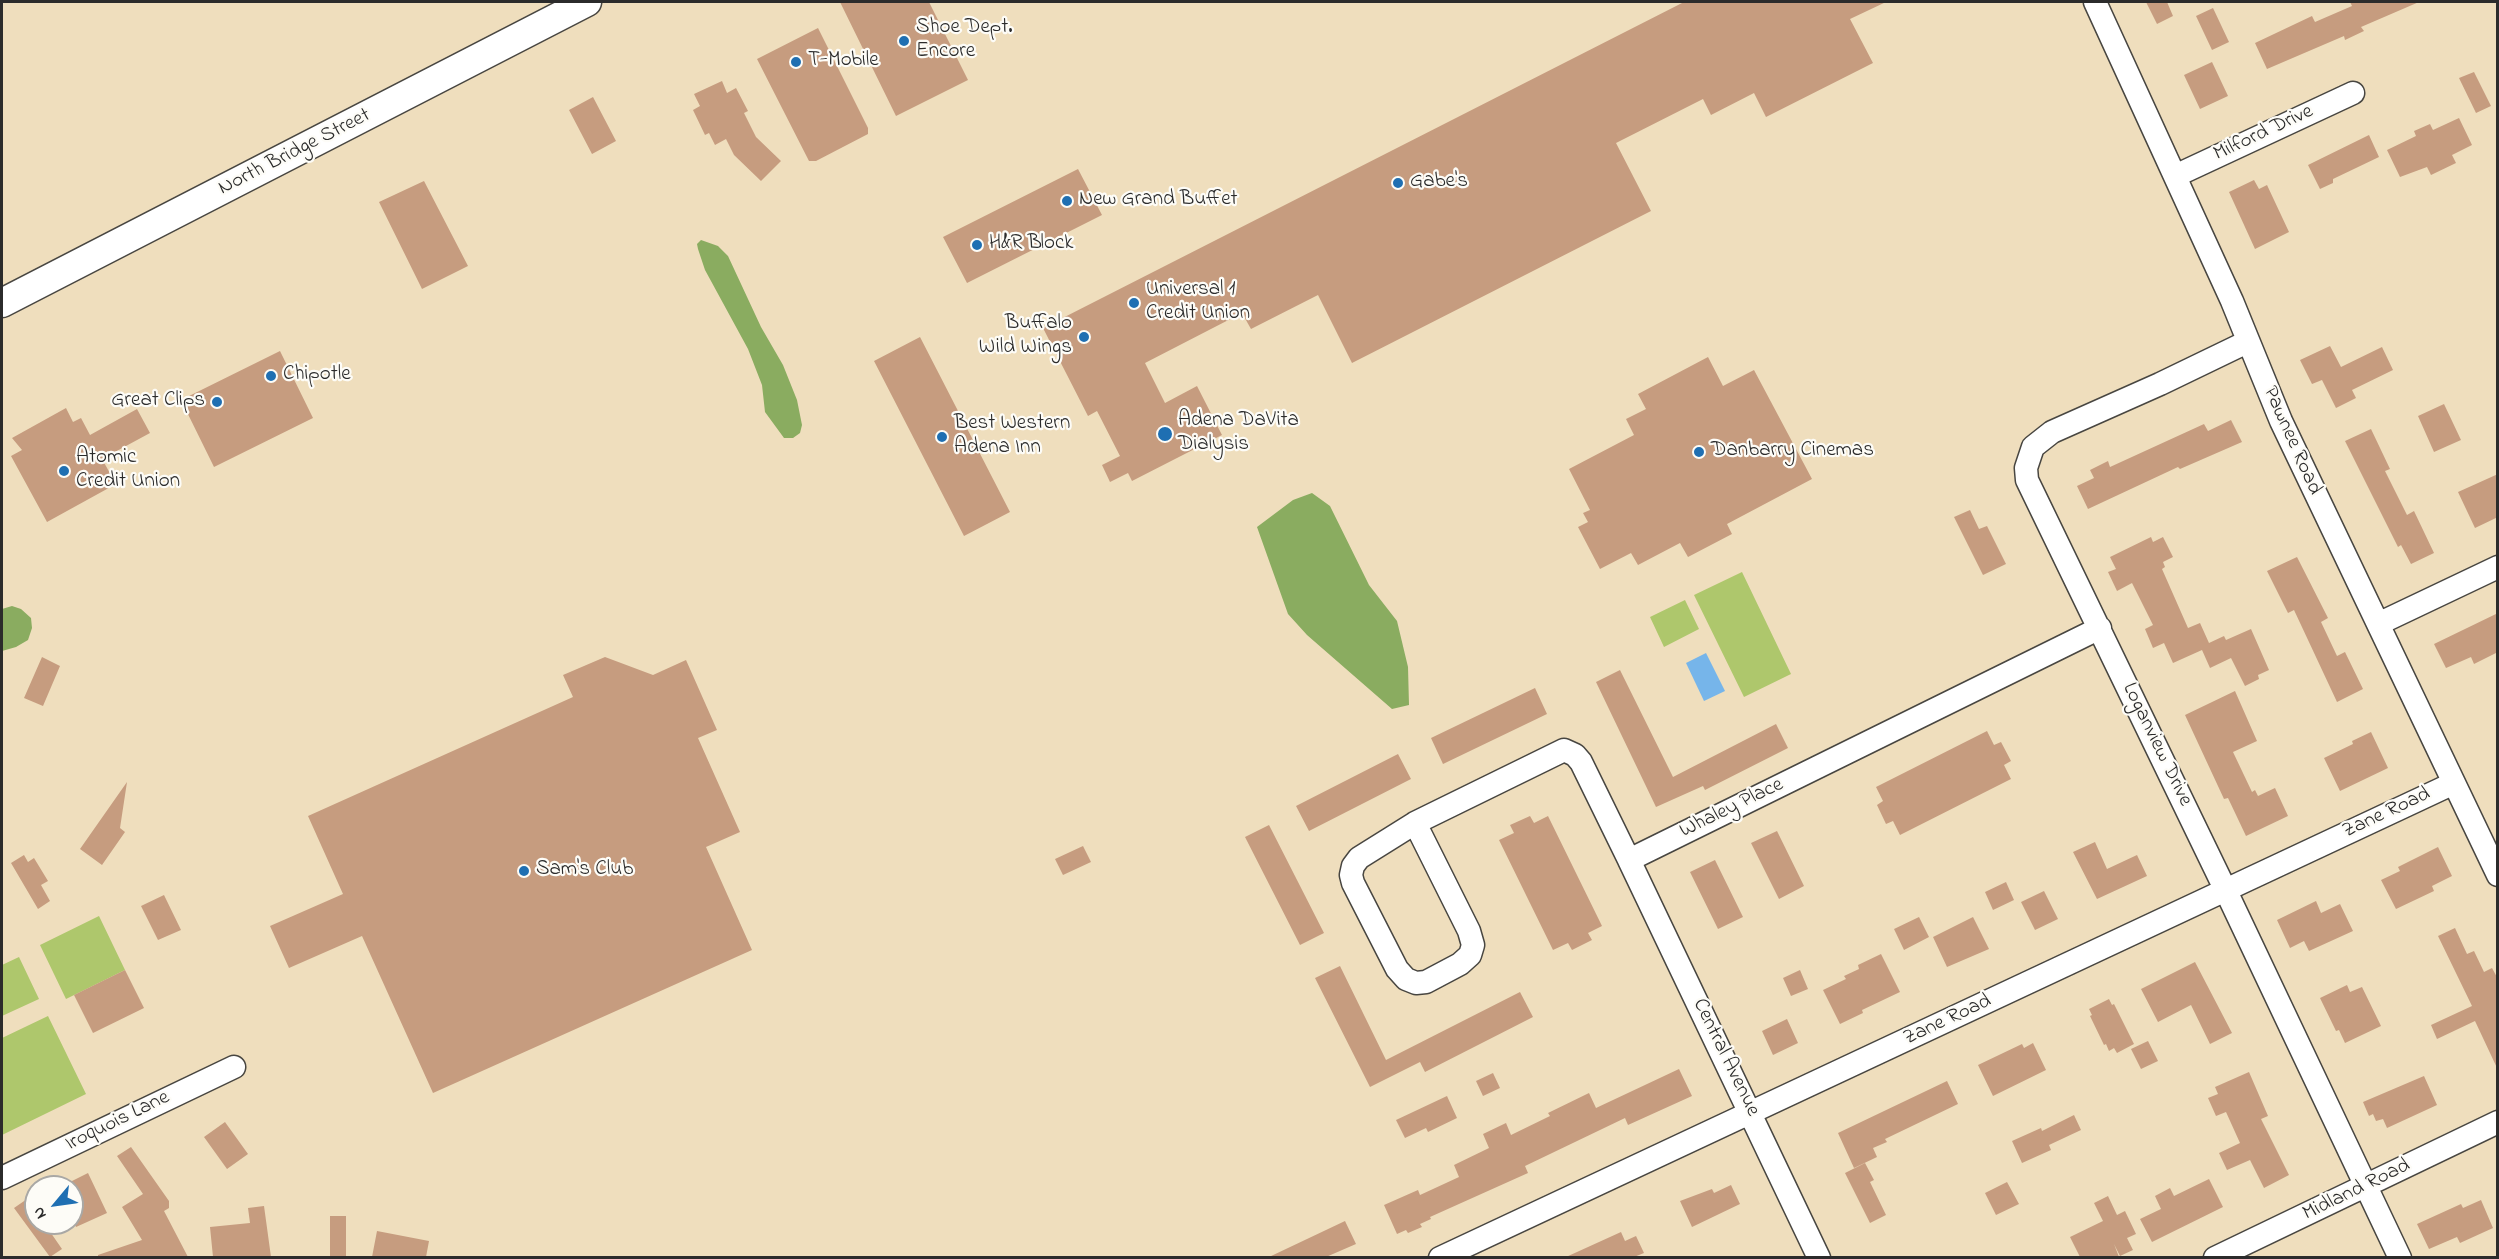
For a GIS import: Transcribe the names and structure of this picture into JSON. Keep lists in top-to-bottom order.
{
  "streets": {
    "main road": ["North Bridge Street"],
    "street": [
      "Milford Drive",
      "Pawnee Road",
      "Loganview Drive",
      "Whaley Place",
      "Zane Road",
      "Central Avenue",
      "Iroquois Lane",
      "Midland Road"
    ]
  },
  "crossings": [
    ["Milford Drive", "Pawnee Road"],
    ["Pawnee Road", "Loganview Drive"],
    ["Pawnee Road", "Zane Road"],
    ["Loganview Drive", "Whaley Place"],
    ["Loganview Drive", "Zane Road"],
    ["Loganview Drive", "Midland Road"],
    ["Whaley Place", "Central Avenue"],
    ["Zane Road", "Central Avenue"]
  ],
  "places": [
    "Shoe Dept. Encore",
    "T-Mobile",
    "Gabe's",
    "New Grand Buffet",
    "H&R Block",
    "Universal 1 Credit Union",
    "Buffalo Wild Wings",
    "Chipotle",
    "Great Clips",
    "Adena DaVita Dialysis",
    "Best Western Adena Inn",
    "Danbarry Cinemas",
    "Atomic Credit Union",
    "Sam's Club"
  ],
  "north": "bottom left"
}
